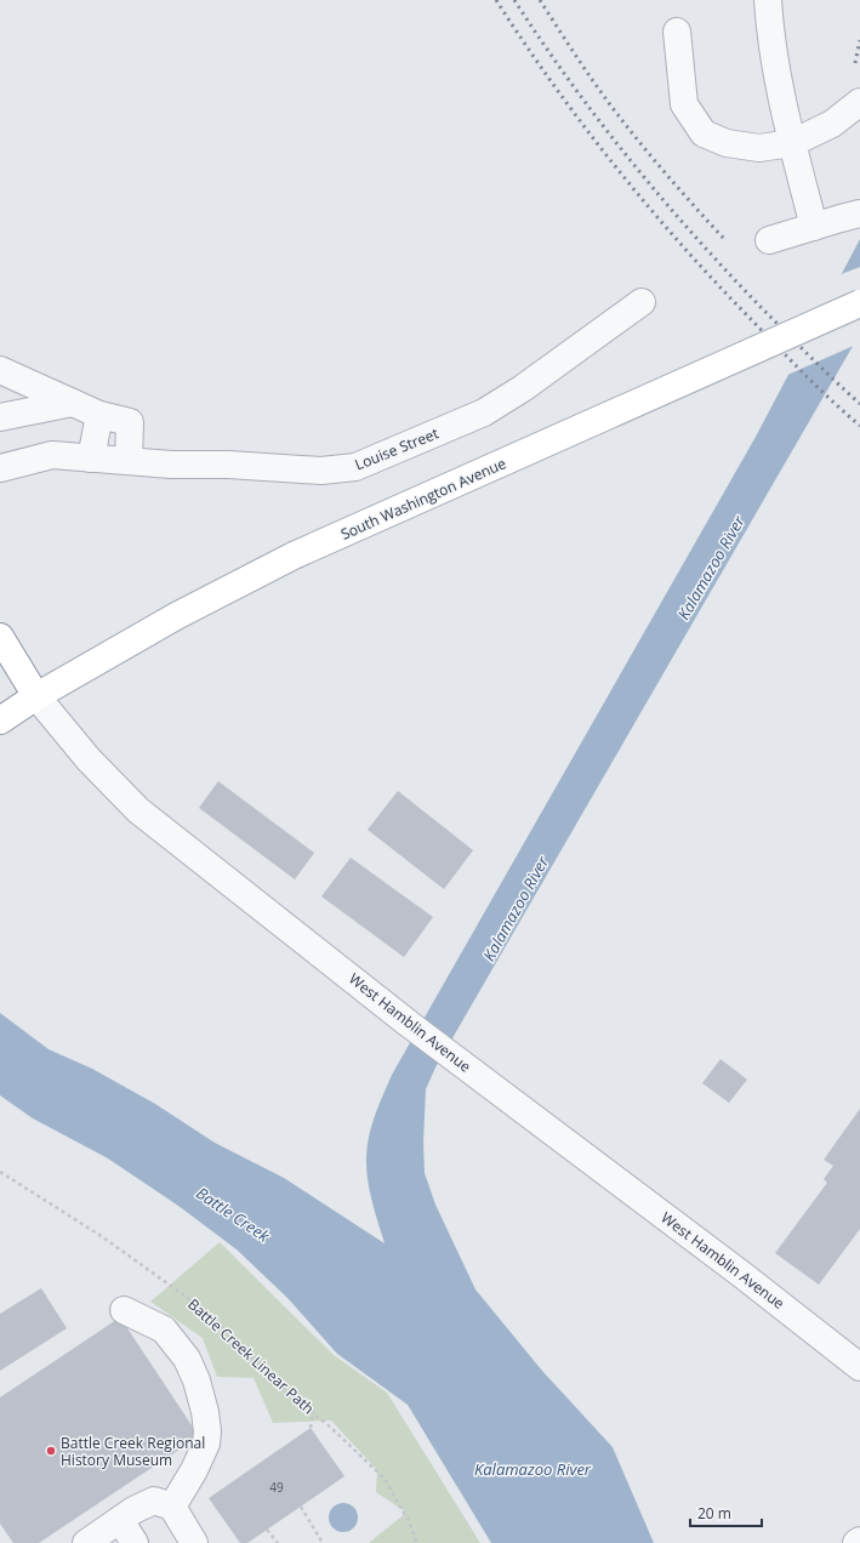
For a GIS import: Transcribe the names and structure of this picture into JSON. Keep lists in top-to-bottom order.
{
  "streets": {
    "main road": ["South Washington Avenue", "West Hamblin Avenue"],
    "street": ["Louise Street"],
    "path": ["Battle Creek Linear Path"]
  },
  "crossings": [
    ["South Washington Avenue", "West Hamblin Avenue"]
  ],
  "water": ["Kalamazoo River", "Battle Creek"],
  "places": ["Battle Creek Regional History Museum"],
  "house_numbers": ["49"],
  "scale_bar": "20 m"
}
